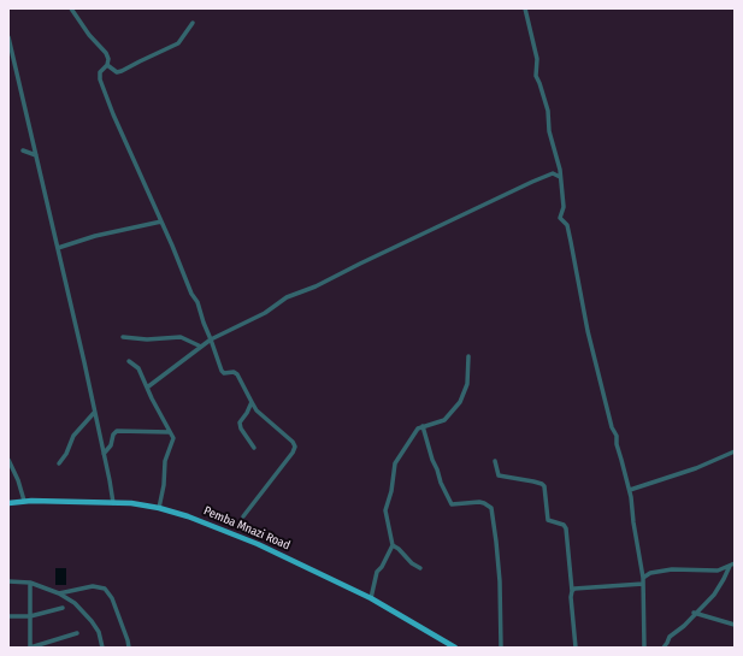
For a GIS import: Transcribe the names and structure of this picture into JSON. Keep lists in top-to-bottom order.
{
  "streets": {
    "main road": ["Pemba Mnazi Road"]
  }
}
